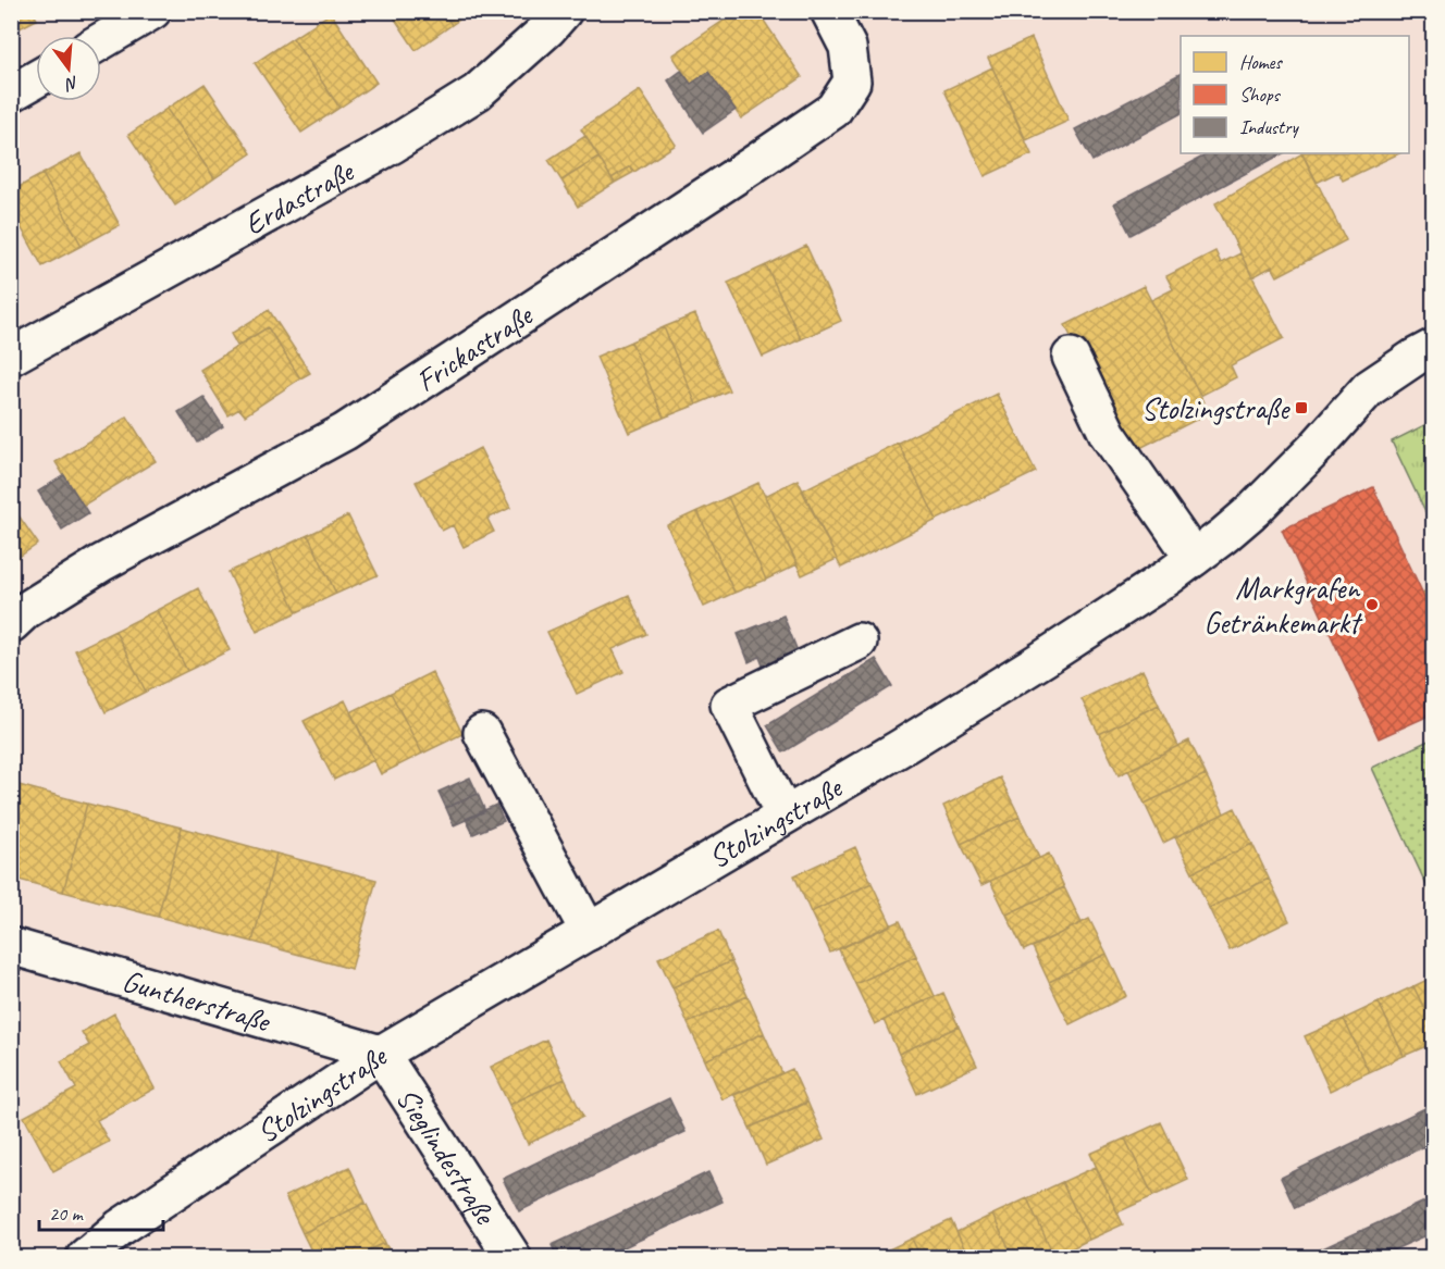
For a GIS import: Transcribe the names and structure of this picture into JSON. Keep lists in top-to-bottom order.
{
  "streets": {
    "street": [
      "Erdastraße",
      "Frickastraße",
      "Stolzingstraße",
      "Guntherstraße",
      "Sieglindestraße"
    ]
  },
  "crossings": [
    ["Stolzingstraße", "Guntherstraße"],
    ["Stolzingstraße", "Sieglindestraße"],
    ["Guntherstraße", "Sieglindestraße"]
  ],
  "places": {
    "transit": ["Stolzingstraße"],
    "other": ["Markgrafen Getränkemarkt"]
  },
  "legend": ["Homes", "Shops", "Industry"],
  "scale_bar": "20 m",
  "north": "bottom"
}
